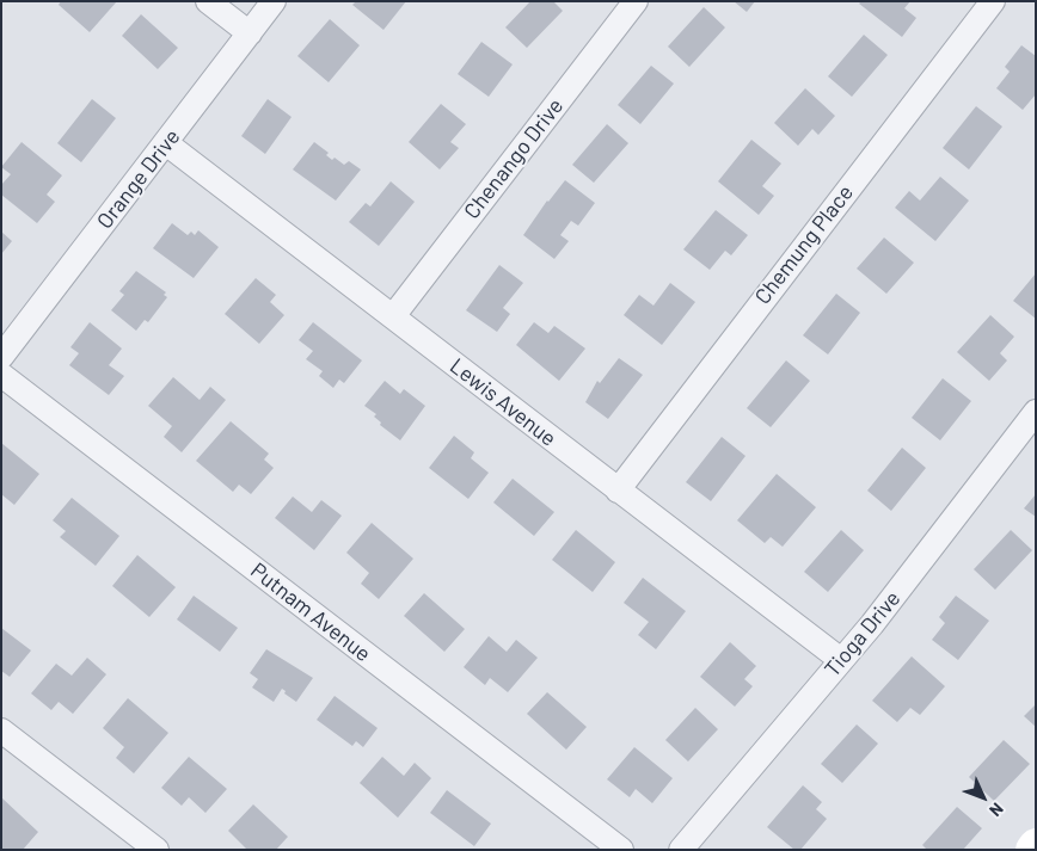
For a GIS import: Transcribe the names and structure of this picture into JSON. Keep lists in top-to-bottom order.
{
  "streets": {
    "street": [
      "Chenango Drive",
      "Orange Drive",
      "Chemung Place",
      "Lewis Avenue",
      "Putnam Avenue",
      "Tioga Drive"
    ]
  },
  "crossings": [
    ["Chenango Drive", "Lewis Avenue"],
    ["Orange Drive", "Lewis Avenue"],
    ["Chemung Place", "Lewis Avenue"],
    ["Lewis Avenue", "Tioga Drive"]
  ],
  "north": "bottom right"
}
